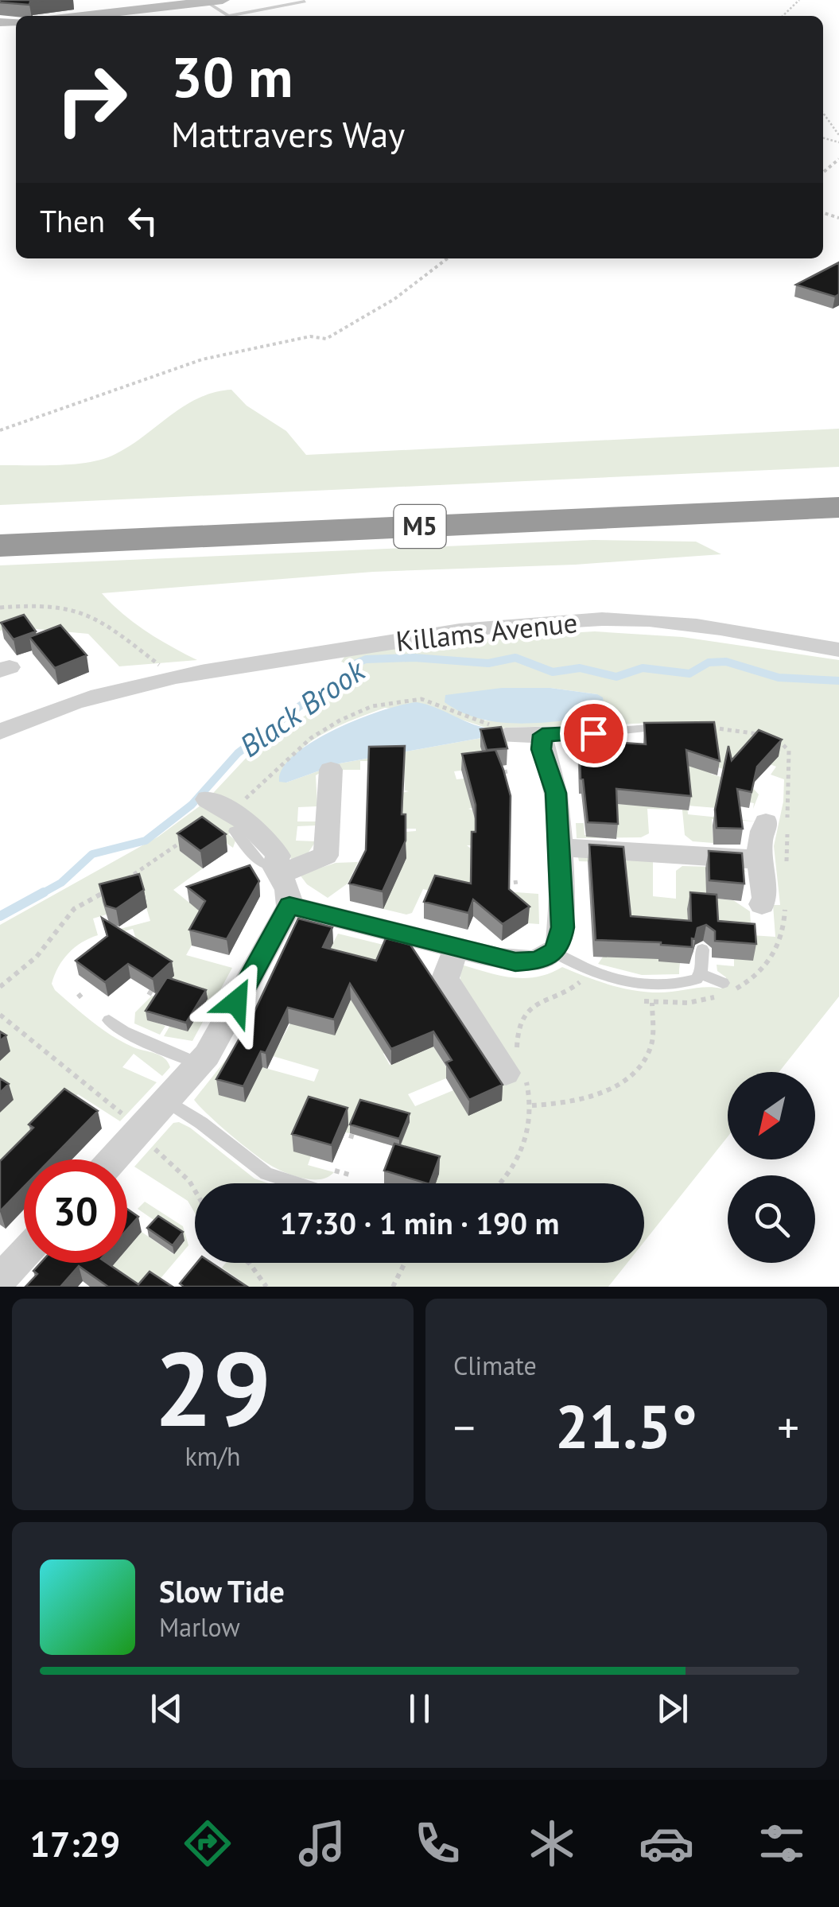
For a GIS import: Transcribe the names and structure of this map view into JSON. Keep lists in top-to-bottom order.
{
  "streets": {
    "highway": ["M5"],
    "street": ["Killams Avenue"]
  },
  "water": ["Black Brook"],
  "north": "bottom left",
  "page": {
    "turn": ["30 m", "Mattravers Way"],
    "then": "Then",
    "limit": "30",
    "trip": "17:30 · 1 min · 190 m",
    "tile": [
      ["29", "km/h"],
      "Climate"
    ],
    "heat": ["−", "21.5°", "+"],
    "song": ["Slow Tide", "Marlow"],
    "tabs": "17:29"
  }
}
